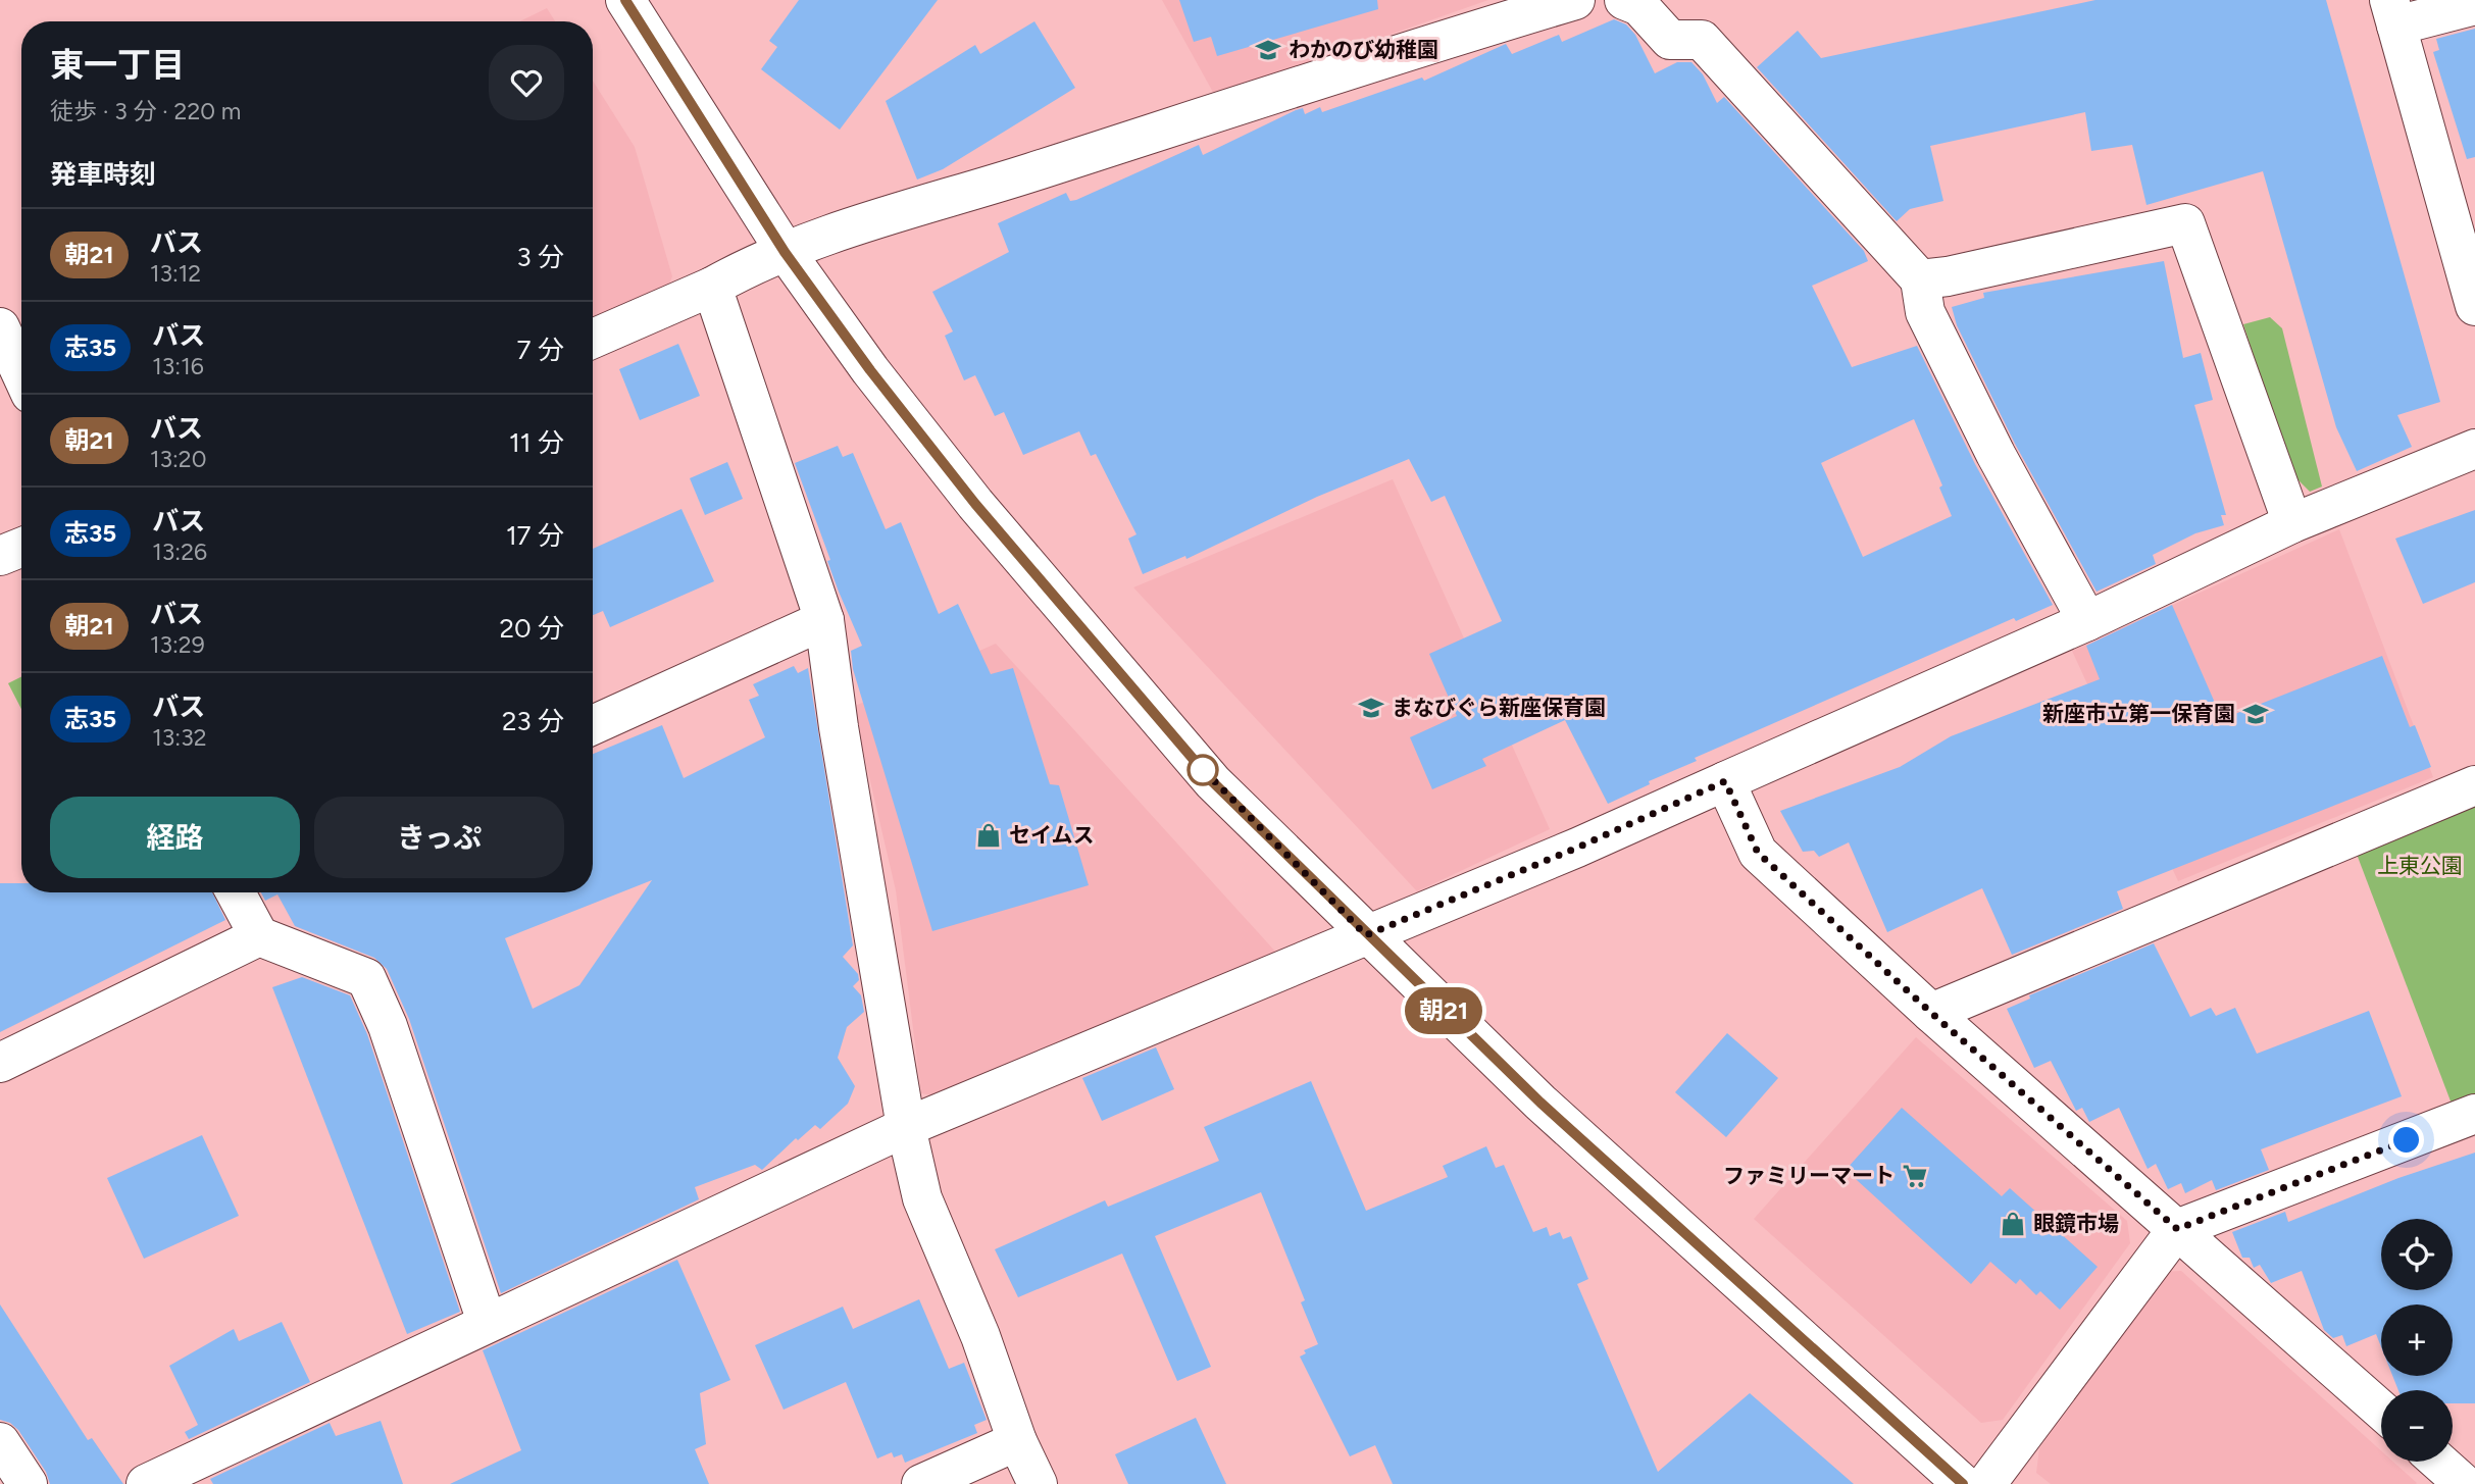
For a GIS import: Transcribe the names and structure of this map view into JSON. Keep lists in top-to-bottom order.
{
  "parks": ["上東公園"],
  "places": {
    "school or university": ["わかのび幼稚園", "まなびぐら新座保育園", "新座市立第一保育園"],
    "shop": ["セイムス", "眼鏡市場"],
    "supermarket": ["ファミリーマート"]
  },
  "lines": ["bus line 朝21"],
  "page": {
    "on_map": "朝21",
    "heading": [
      ["東一丁目", "徒歩 · 3 分 · 220 m"],
      "発車時刻"
    ],
    "list": [
      {
        "mark": "朝21",
        "name": "バス",
        "note": "13:12",
        "value": "3 分"
      },
      {
        "mark": "志35",
        "name": "バス",
        "note": "13:16",
        "value": "7 分"
      },
      {
        "mark": "朝21",
        "name": "バス",
        "note": "13:20",
        "value": "11 分"
      },
      {
        "mark": "志35",
        "name": "バス",
        "note": "13:26",
        "value": "17 分"
      },
      {
        "mark": "朝21",
        "name": "バス",
        "note": "13:29",
        "value": "20 分"
      },
      {
        "mark": "志35",
        "name": "バス",
        "note": "13:32",
        "value": "23 分"
      }
    ],
    "buttons": ["経路", "きっぷ"],
    "map_buttons": ["+", "−"]
  }
}
